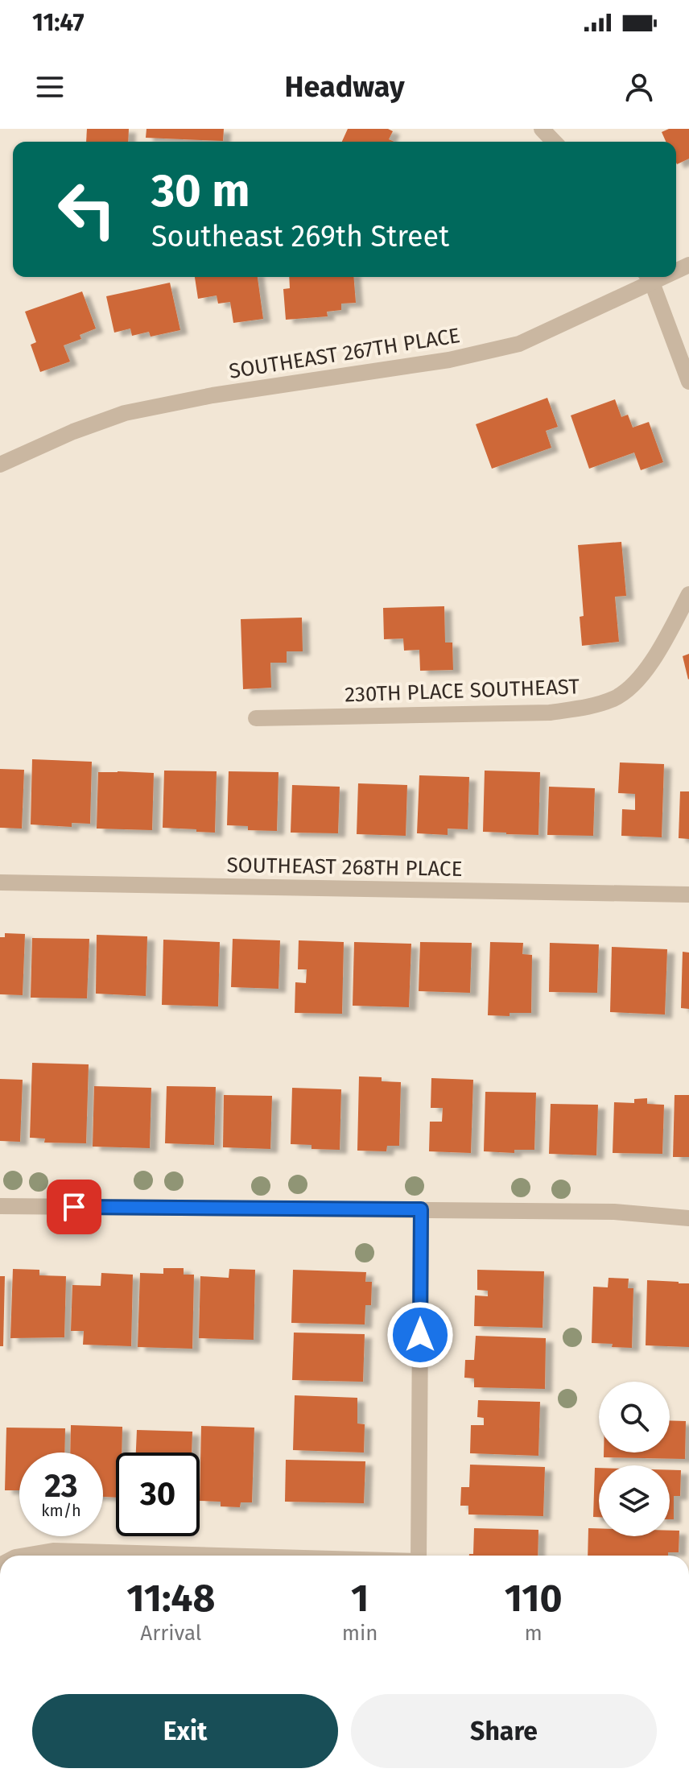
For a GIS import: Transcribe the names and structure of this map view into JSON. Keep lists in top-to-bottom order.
{
  "streets": {
    "street": ["SOUTHEAST 267TH PLACE", "230TH PLACE SOUTHEAST", "SOUTHEAST 268TH PLACE"]
  },
  "page": {
    "status": "11:47",
    "header": "Headway",
    "turn": ["30 m", "Southeast 269th Street"],
    "speed": "23 km/h",
    "limit": "30",
    "eta": [
      "11:48",
      "Arrival",
      "1",
      "min",
      "110",
      "m"
    ],
    "buttons": ["Exit", "Share"]
  }
}
